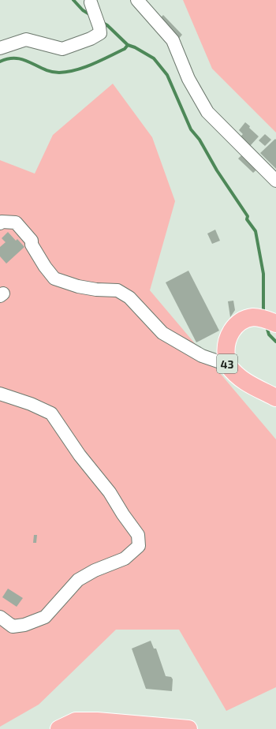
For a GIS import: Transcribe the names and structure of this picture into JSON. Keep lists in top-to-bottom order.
{
  "streets": {
    "main road": ["43"]
  }
}
